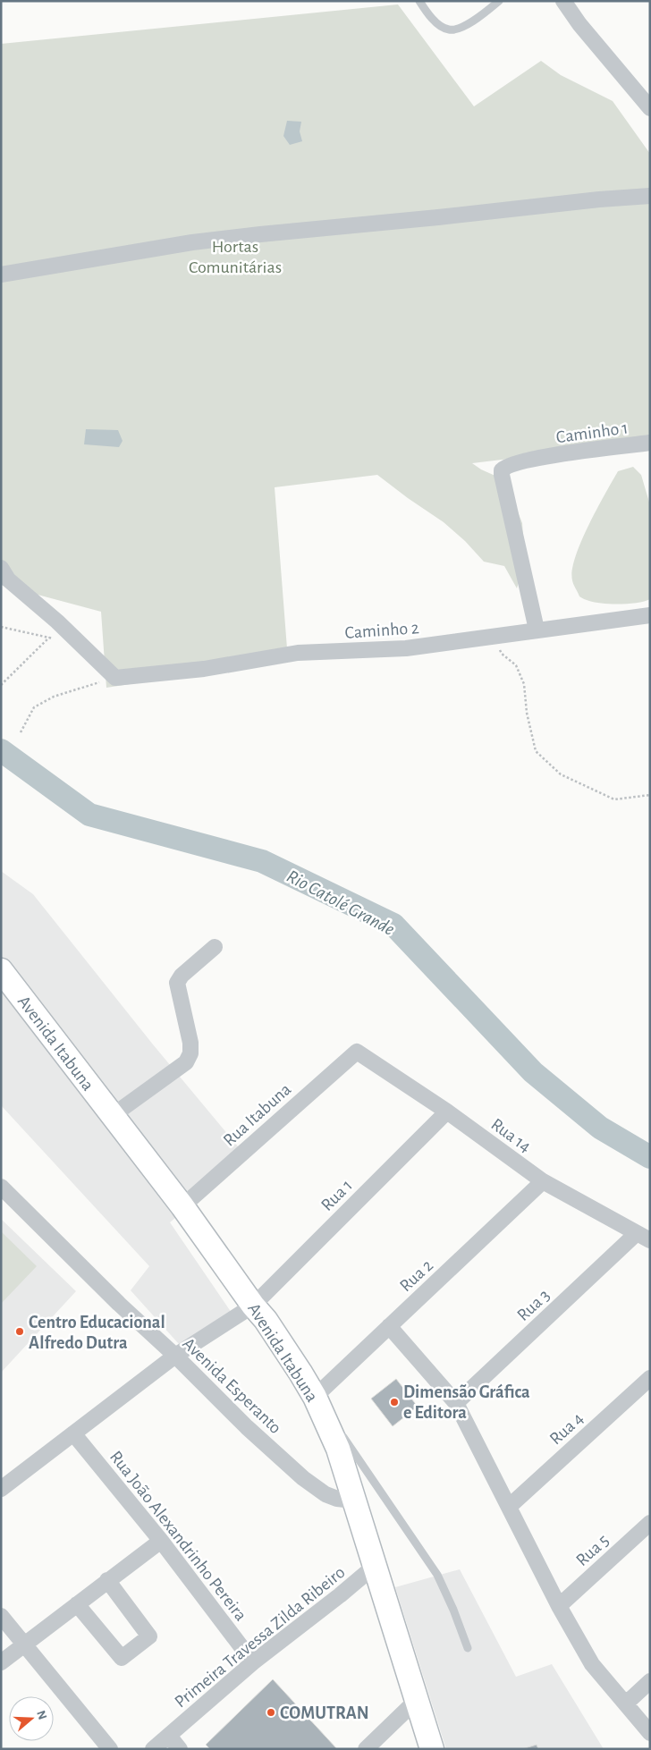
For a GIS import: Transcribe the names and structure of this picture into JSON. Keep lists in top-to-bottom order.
{
  "streets": {
    "main road": ["Avenida Itabuna"],
    "street": [
      "Caminho 1",
      "Caminho 2",
      "Rua Itabuna",
      "Rua 14",
      "Rua 1",
      "Rua 2",
      "Rua 3",
      "Avenida Esperanto",
      "Rua 4",
      "Rua João Alexandrinho Pereira",
      "Rua 5",
      "Primeira Travessa Zilda Ribeiro"
    ]
  },
  "crossings": [
    ["Caminho 1", "Caminho 2"],
    ["Avenida Itabuna", "Rua Itabuna"],
    ["Avenida Itabuna", "Rua 1"],
    ["Avenida Itabuna", "Rua 2"],
    ["Avenida Itabuna", "Avenida Esperanto"],
    ["Avenida Itabuna", "Primeira Travessa Zilda Ribeiro"],
    ["Rua Itabuna", "Rua 14"],
    ["Rua 14", "Rua 1"],
    ["Rua 14", "Rua 2"],
    ["Rua 14", "Rua 3"],
    ["Rua 1", "Avenida Esperanto"],
    ["Rua 1", "Rua João Alexandrinho Pereira"],
    ["Rua João Alexandrinho Pereira", "Primeira Travessa Zilda Ribeiro"]
  ],
  "water": ["Rio Catolé Grande"],
  "parks": ["Hortas Comunitárias"],
  "places": ["Centro Educacional Alfredo Dutra", "Dimensão Gráfica e Editora", "COMUTRAN"],
  "north": "right"
}
